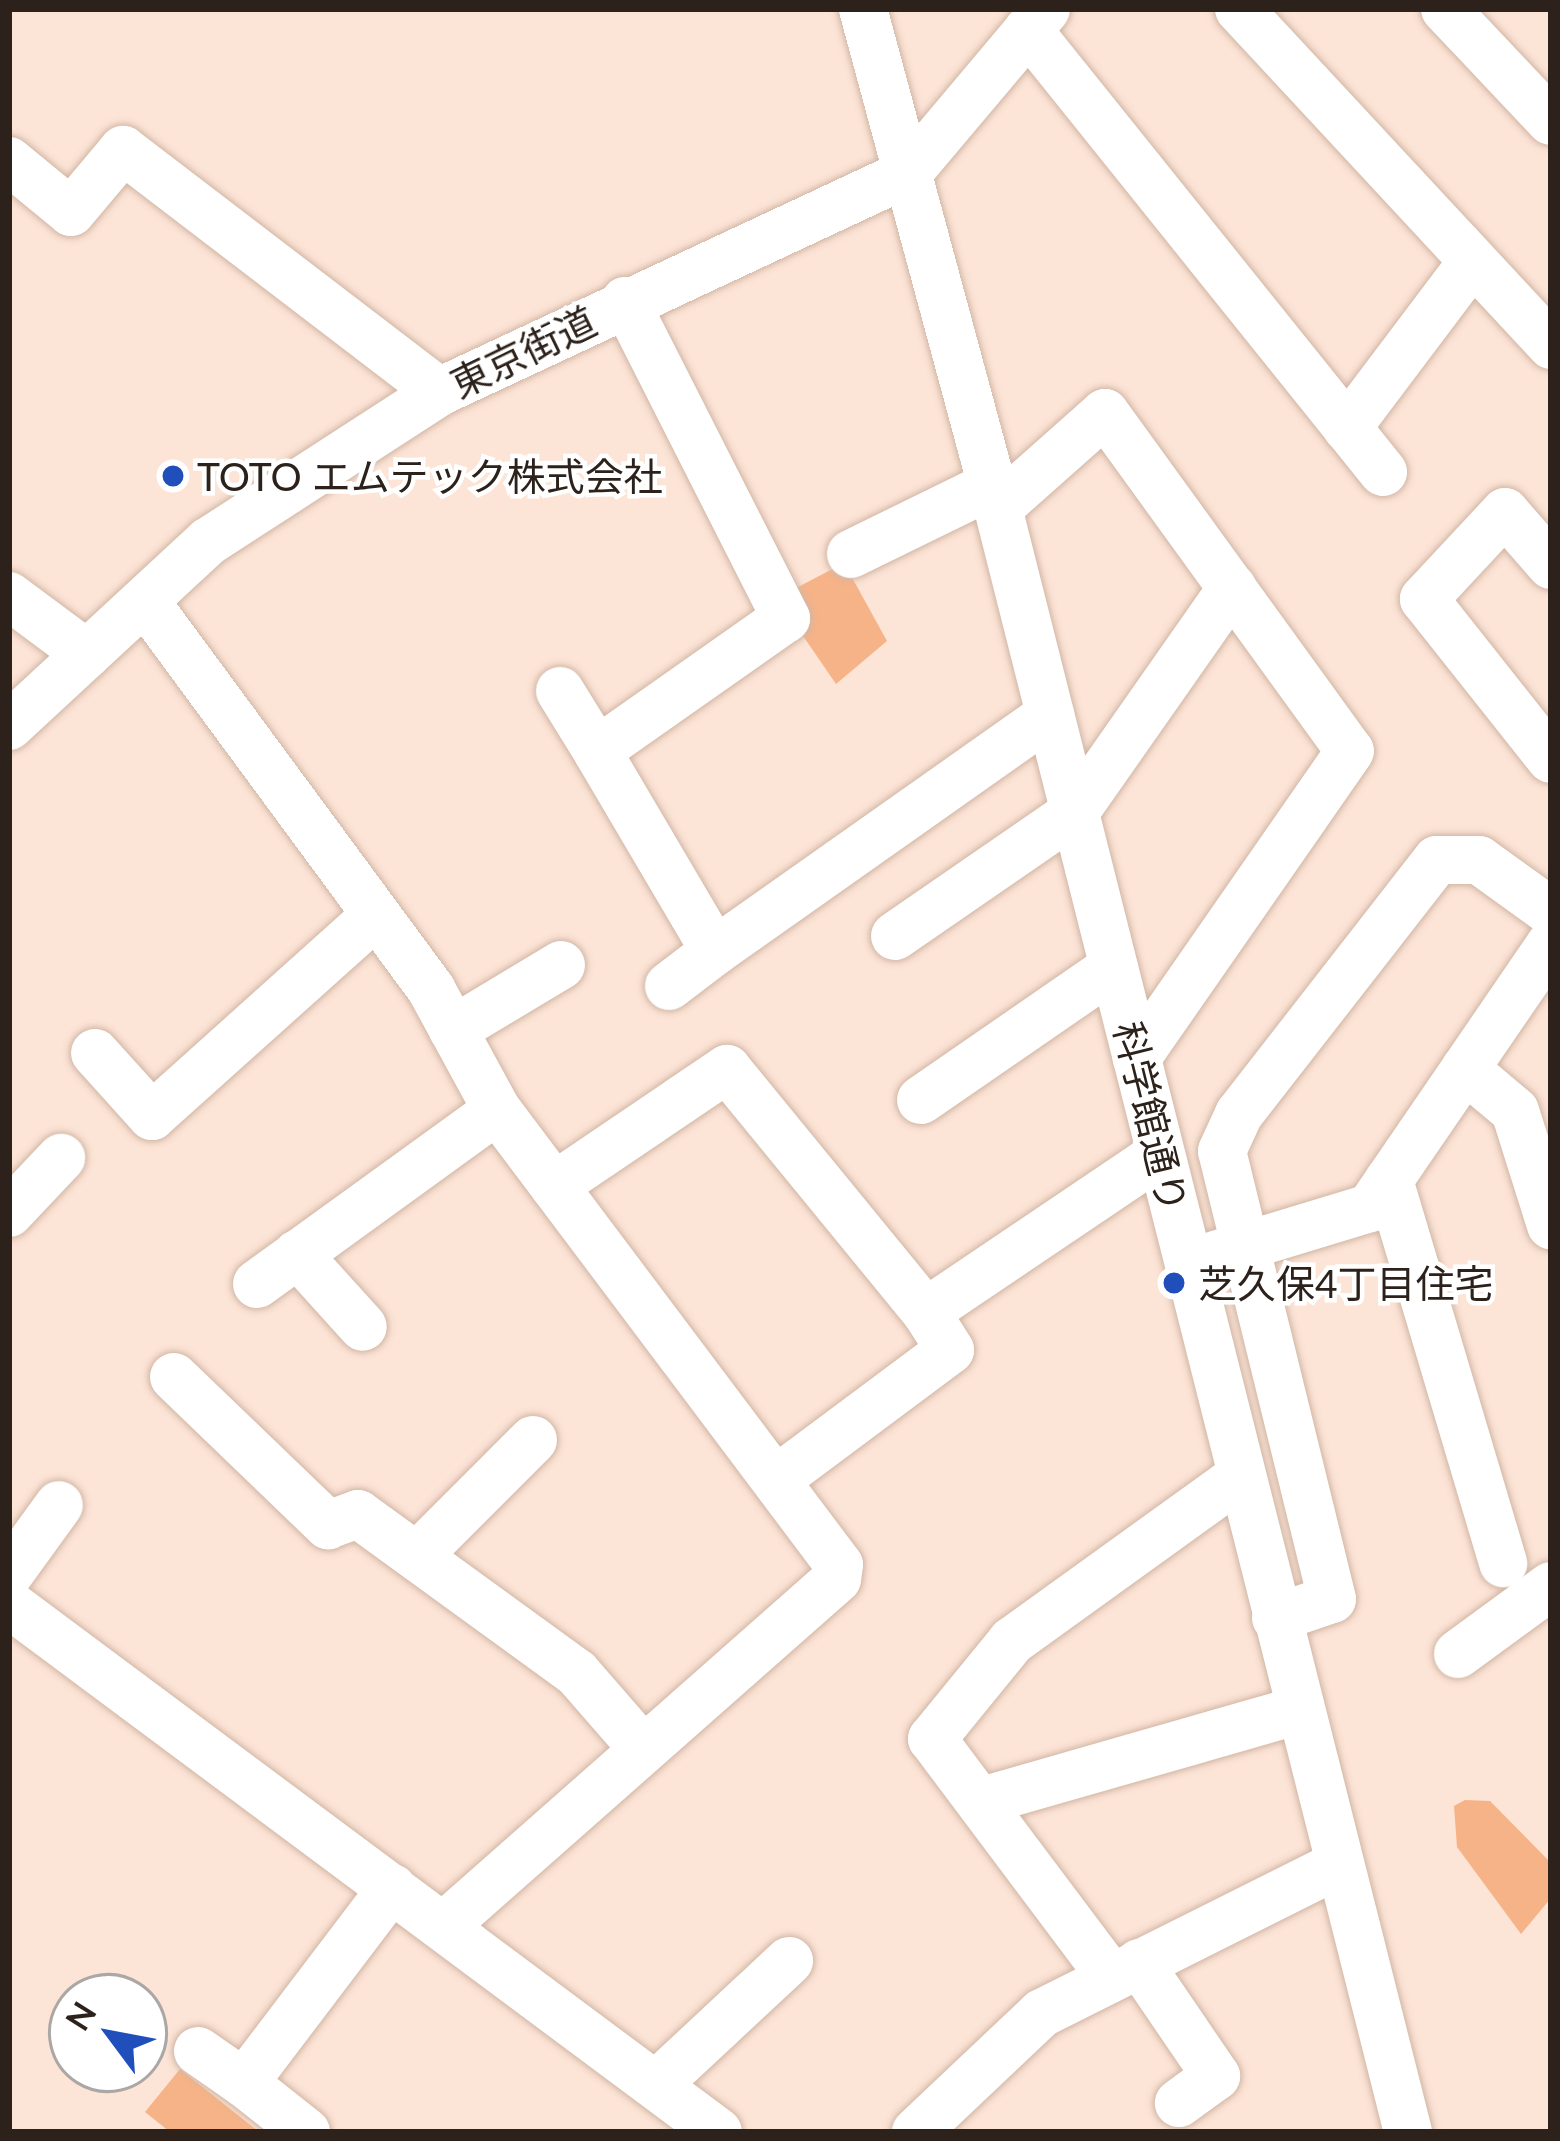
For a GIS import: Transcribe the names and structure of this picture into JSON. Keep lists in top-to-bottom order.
{
  "streets": {
    "street": ["東京街道", "科学館通り"]
  },
  "crossings": [
    ["東京街道", "科学館通り"]
  ],
  "places": ["TOTO エムテック株式会社", "芝久保4丁目住宅"],
  "north": "top left"
}
